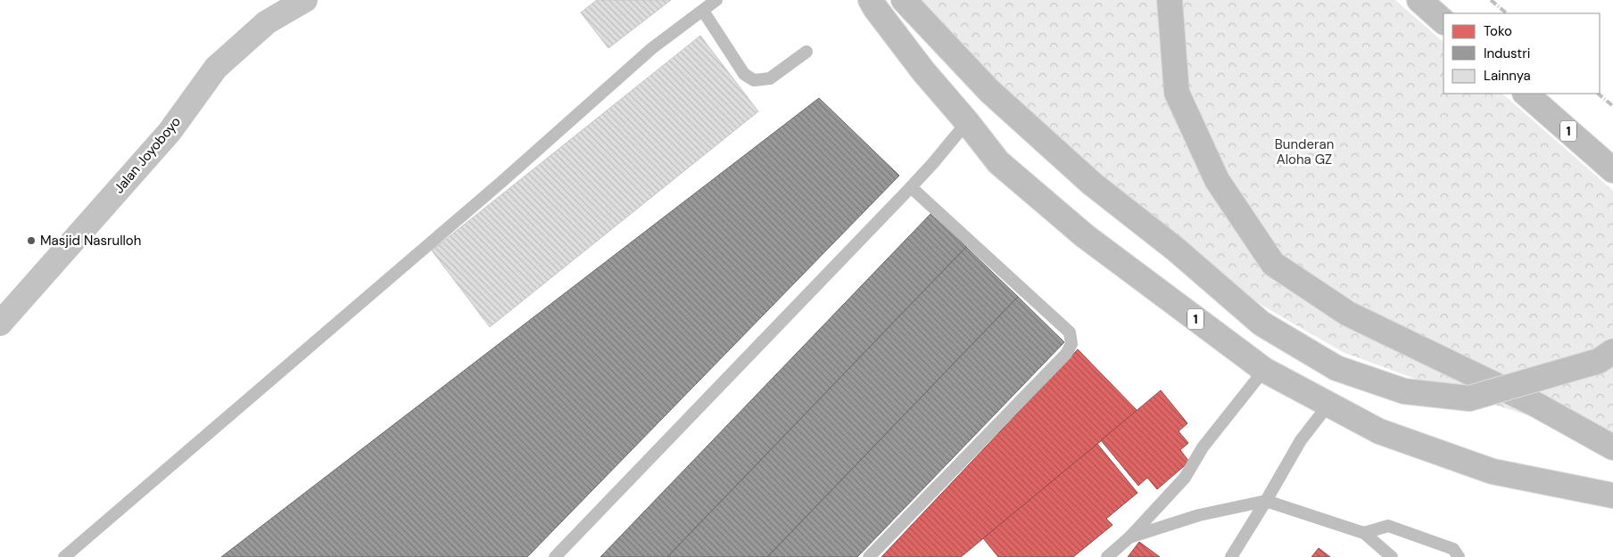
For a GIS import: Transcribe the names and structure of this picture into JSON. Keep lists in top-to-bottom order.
{
  "streets": {
    "highway": ["1"],
    "street": ["Jalan Joyoboyo"]
  },
  "parks": ["Bunderan Aloha GZ"],
  "places": ["Masjid Nasrulloh"],
  "legend": ["Toko", "Industri", "Lainnya"]
}
